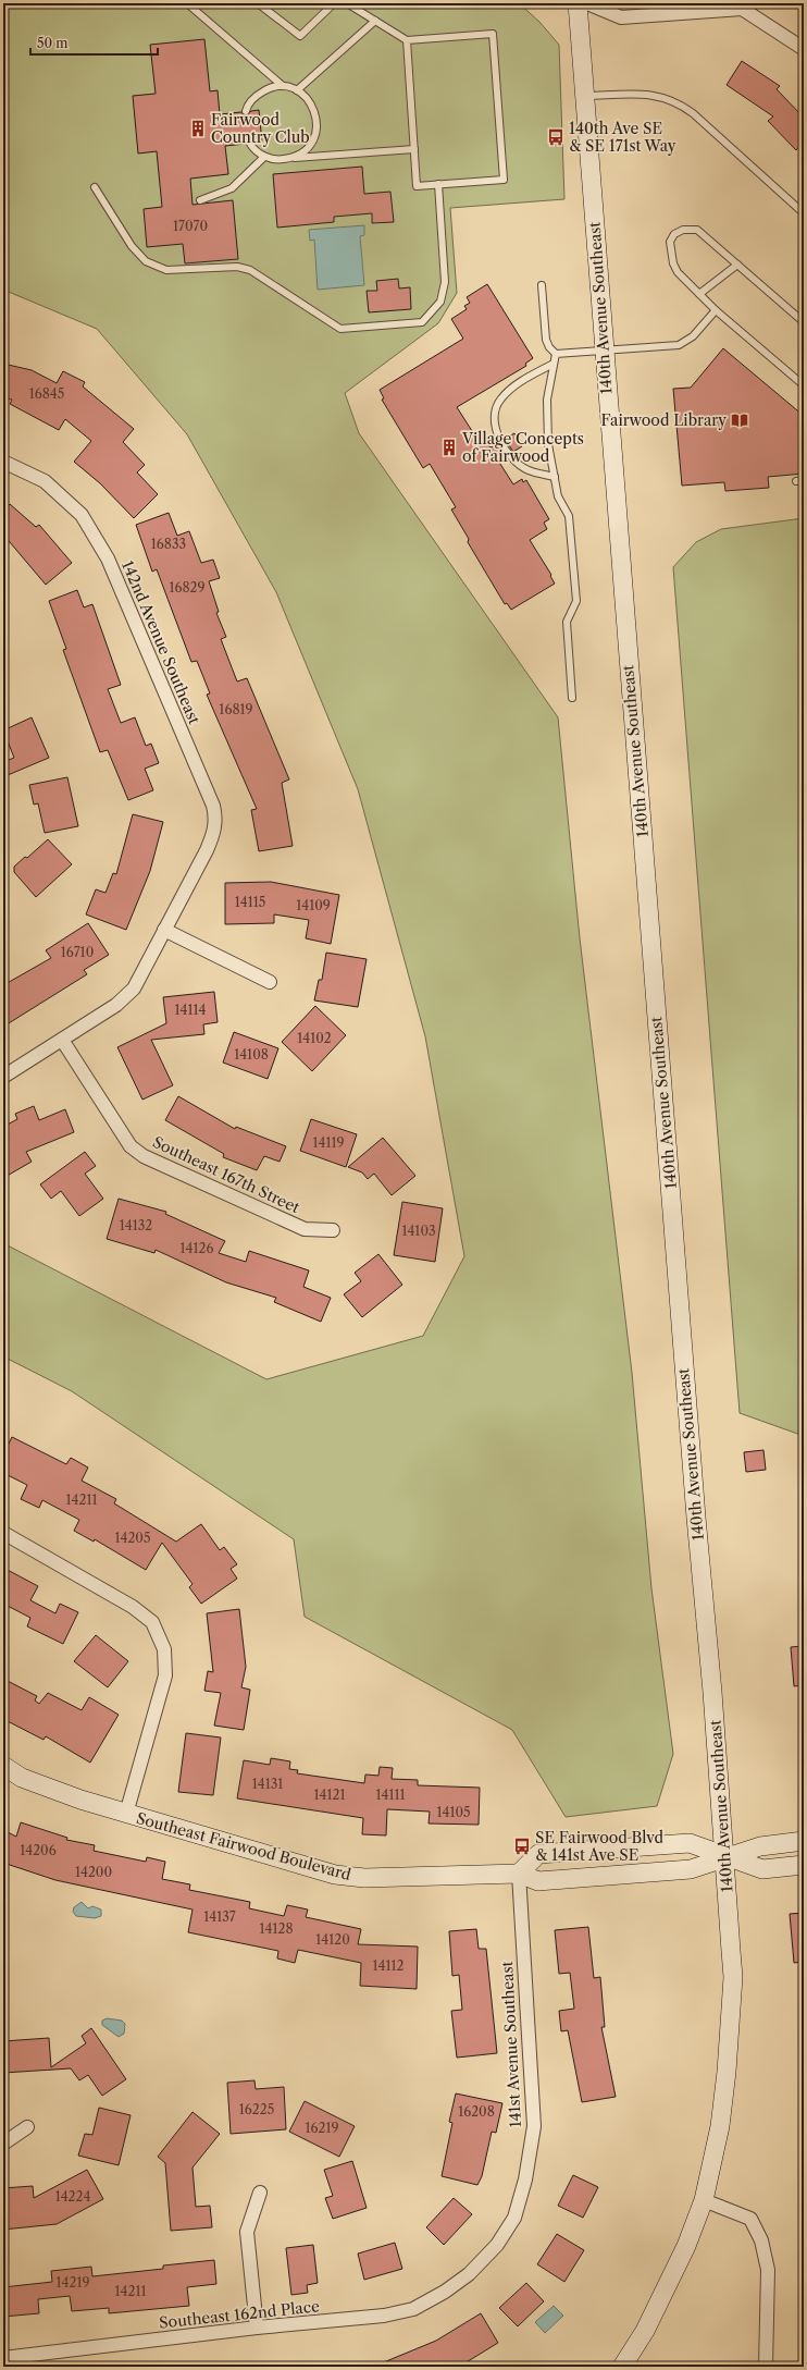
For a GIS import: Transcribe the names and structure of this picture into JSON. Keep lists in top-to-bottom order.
{
  "streets": {
    "main road": ["140th Avenue Southeast", "Southeast Fairwood Boulevard"],
    "street": [
      "142nd Avenue Southeast",
      "Southeast 167th Street",
      "141st Avenue Southeast",
      "Southeast 162nd Place"
    ]
  },
  "crossings": [
    ["140th Avenue Southeast", "Southeast Fairwood Boulevard"],
    ["Southeast Fairwood Boulevard", "141st Avenue Southeast"],
    ["141st Avenue Southeast", "Southeast 162nd Place"]
  ],
  "places": {
    "building": ["Fairwood Country Club", "Village Concepts of Fairwood"],
    "bus stop": ["140th Ave SE & SE 171st Way", "SE Fairwood Blvd & 141st Ave SE"],
    "library": ["Fairwood Library"]
  },
  "house_numbers": [
    "17070",
    "16845",
    "16833",
    "16829",
    "16819",
    "14115",
    "14109",
    "16710",
    "14114",
    "14102",
    "14108",
    "14119",
    "14132",
    "14103",
    "14126",
    "14211",
    "14205",
    "14131",
    "14121",
    "14111",
    "14105",
    "14206",
    "14200",
    "14137",
    "14128",
    "14120",
    "14112",
    "16225",
    "16208",
    "16219",
    "14224",
    "14219",
    "14211"
  ],
  "scale_bar": "50 m"
}
